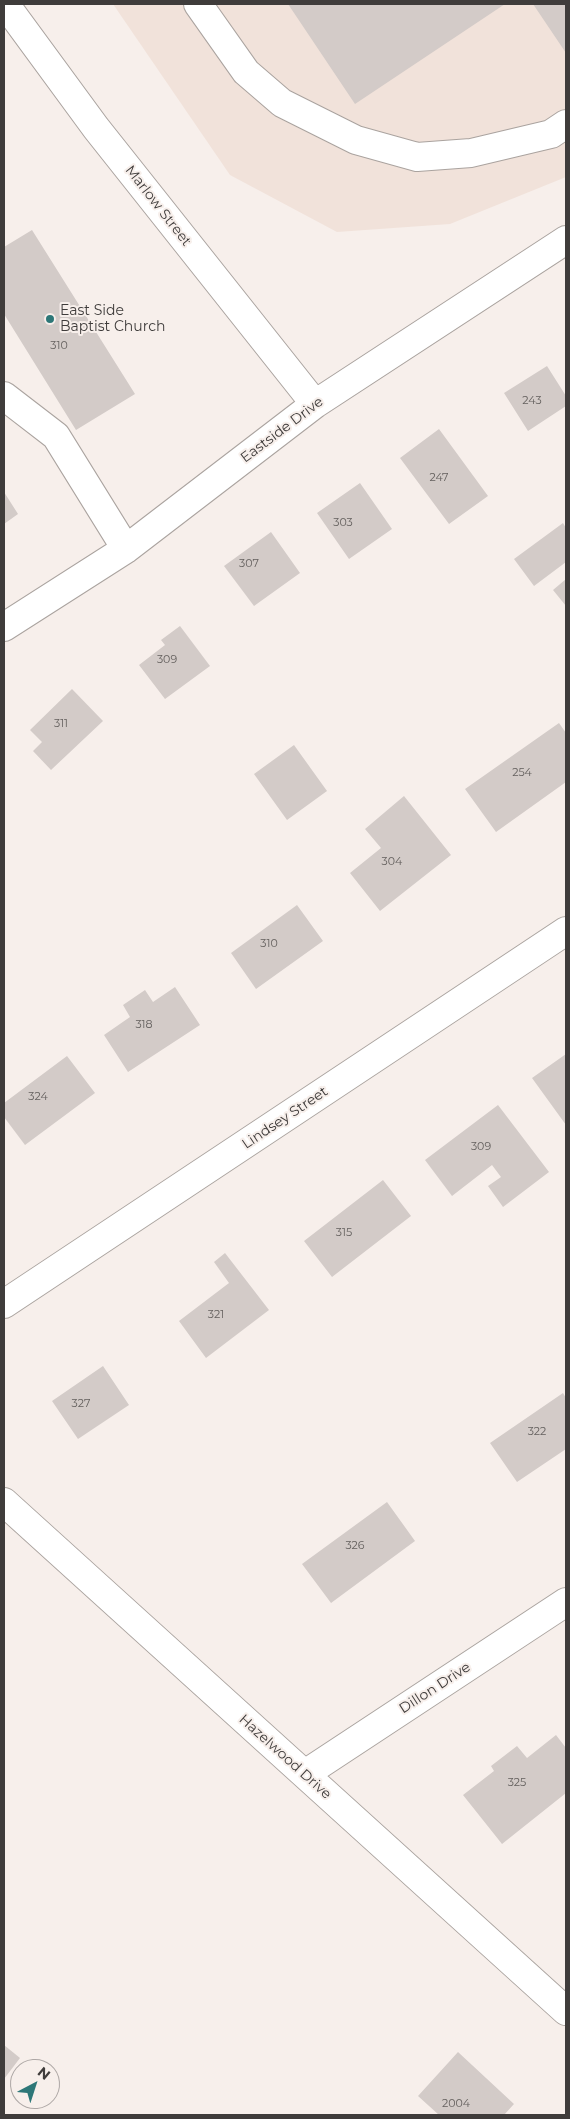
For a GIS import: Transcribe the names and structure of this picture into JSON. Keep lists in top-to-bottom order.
{
  "streets": {
    "street": [
      "Marlow Street",
      "Eastside Drive",
      "Lindsey Street",
      "Dillon Drive",
      "Hazelwood Drive"
    ]
  },
  "crossings": [
    ["Marlow Street", "Eastside Drive"],
    ["Dillon Drive", "Hazelwood Drive"]
  ],
  "places": ["East Side Baptist Church"],
  "house_numbers": [
    "310",
    "243",
    "247",
    "303",
    "307",
    "309",
    "311",
    "254",
    "304",
    "310",
    "318",
    "324",
    "309",
    "315",
    "321",
    "327",
    "322",
    "326",
    "325",
    "2004"
  ],
  "north": "top right"
}
